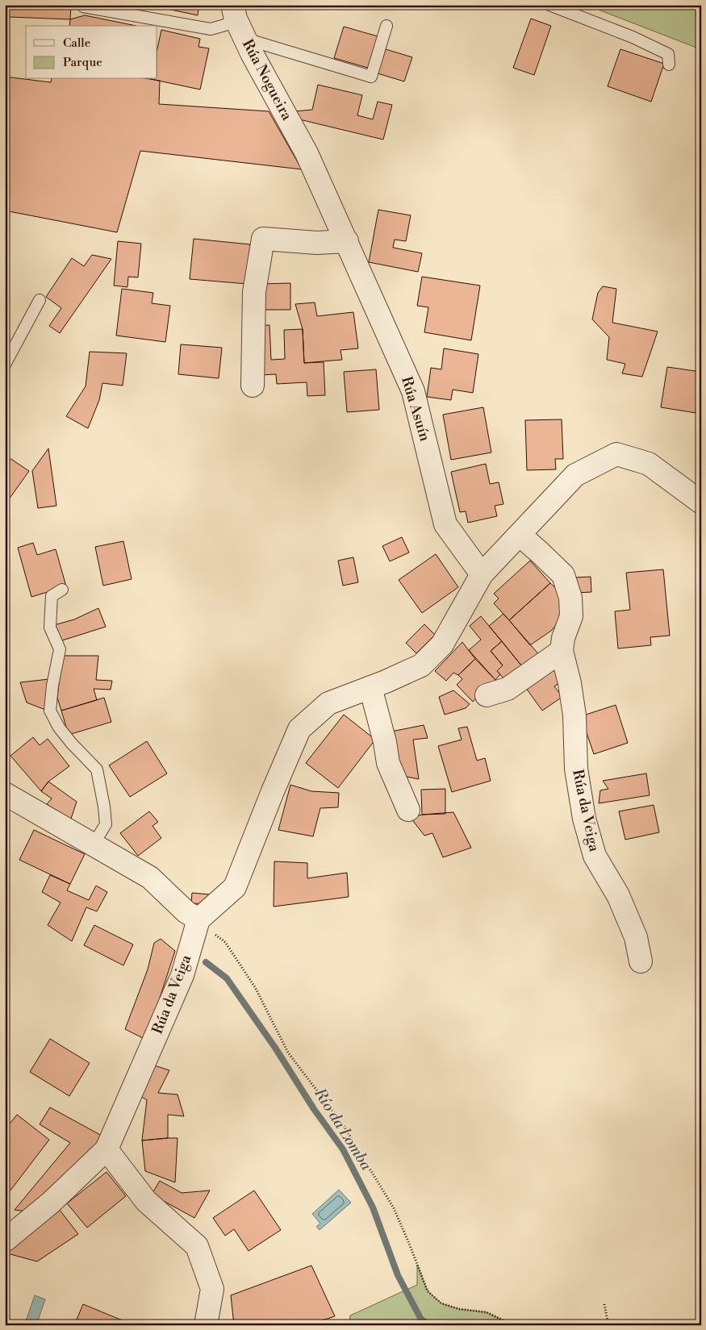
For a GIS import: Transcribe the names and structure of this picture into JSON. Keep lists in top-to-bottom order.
{
  "streets": {
    "street": ["Rúa Nogueira", "Rúa Asuín", "Rúa da Veiga"]
  },
  "crossings": [
    ["Rúa Nogueira", "Rúa Asuín"]
  ],
  "water": ["Río da Lomba"],
  "legend": ["Calle", "Parque"]
}
